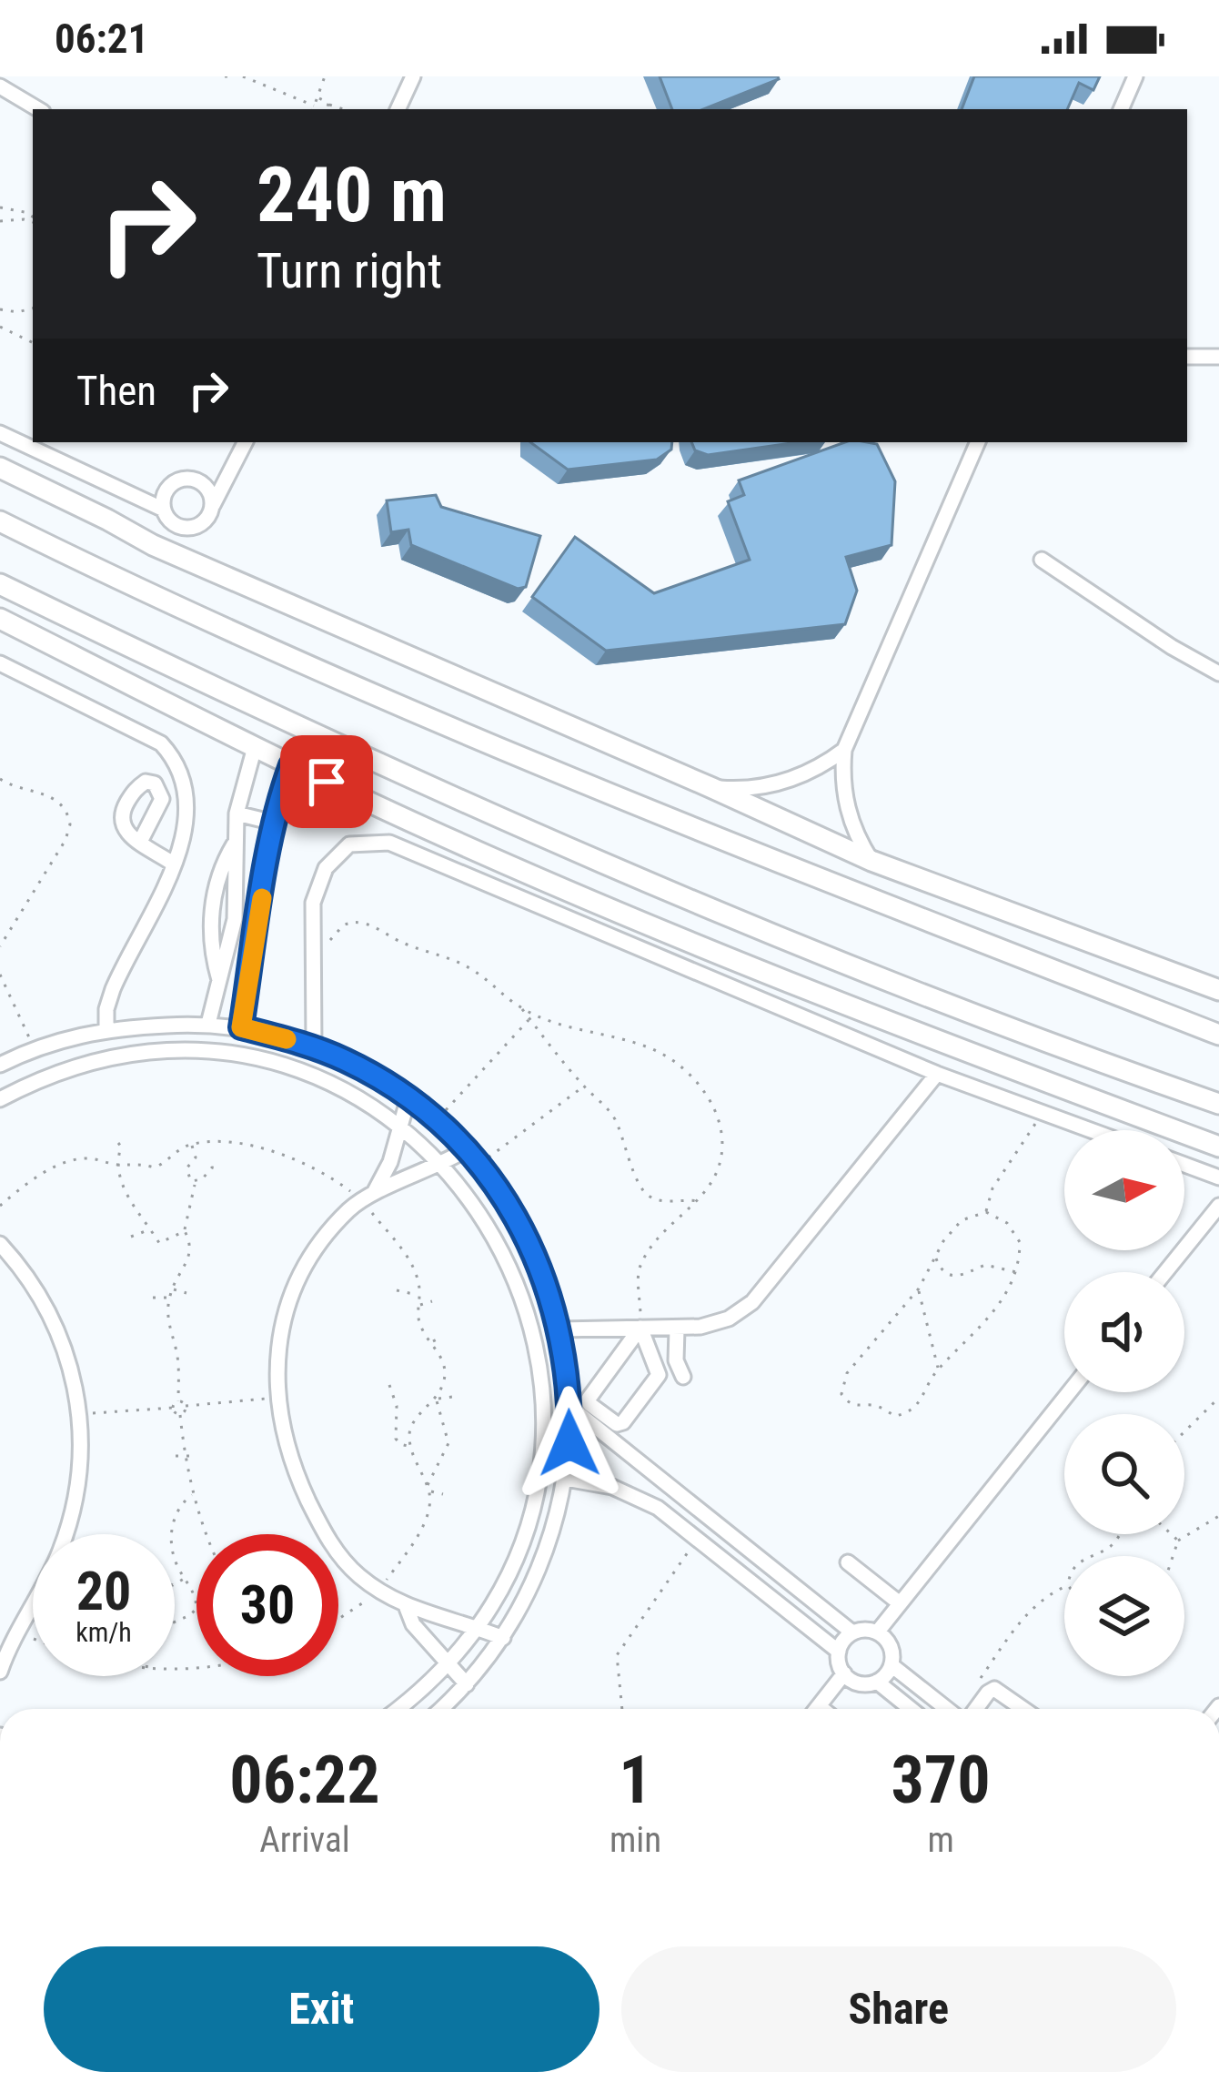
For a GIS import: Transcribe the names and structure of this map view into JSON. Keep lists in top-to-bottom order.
{
  "north": "right",
  "page": {
    "status": "06:21",
    "turn": ["240 m", "Turn right"],
    "then": "Then",
    "speed": "20 km/h",
    "limit": "30",
    "eta": [
      "06:22",
      "Arrival",
      "1",
      "min",
      "370",
      "m"
    ],
    "buttons": ["Exit", "Share"]
  }
}
